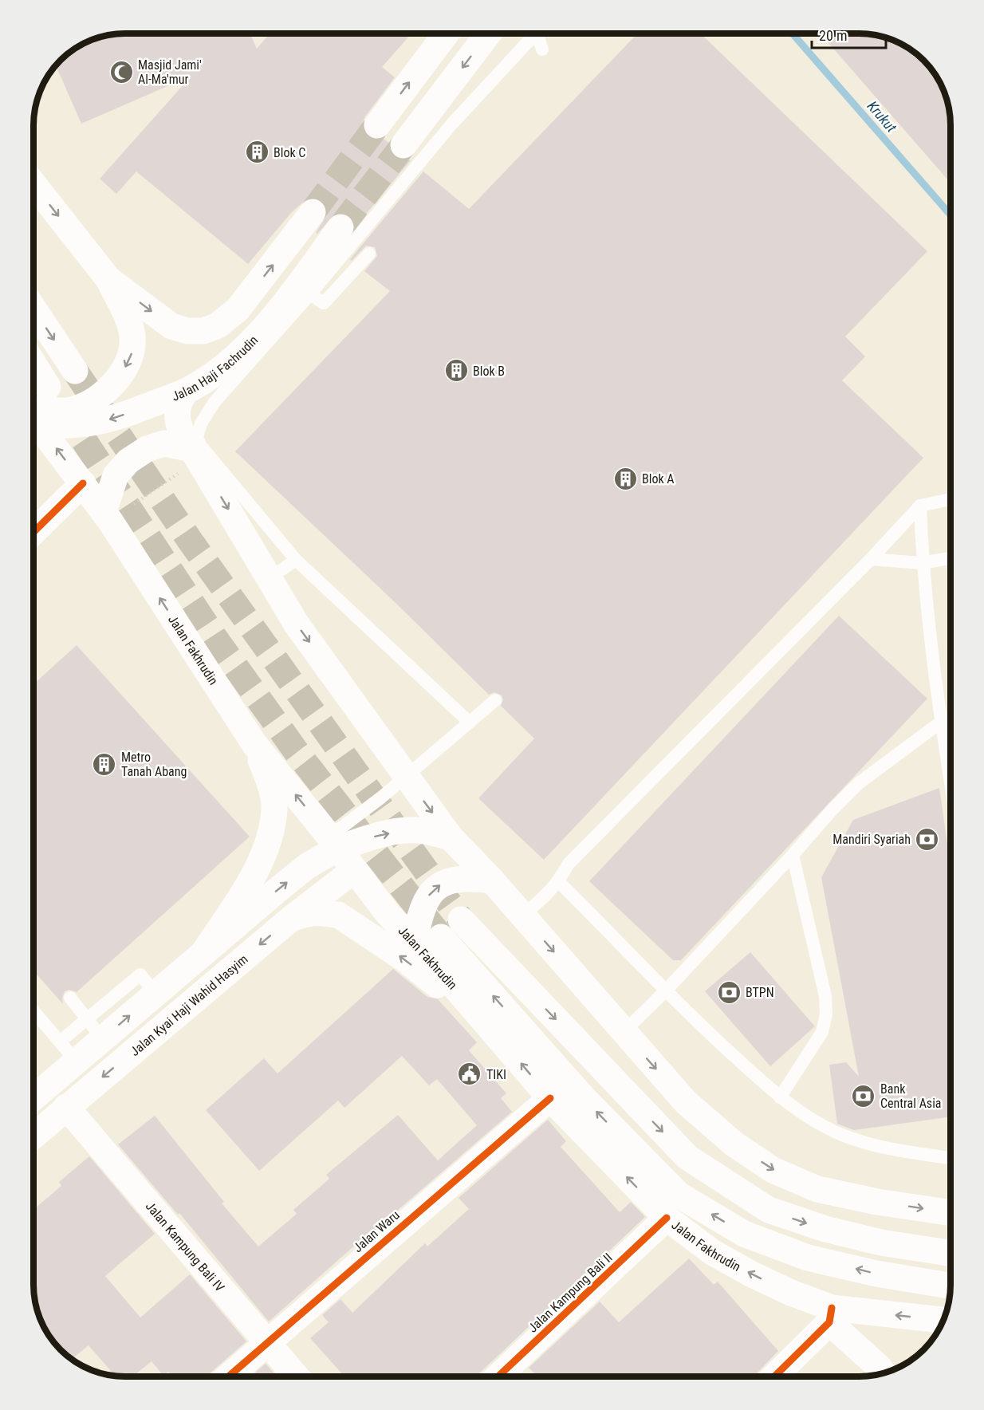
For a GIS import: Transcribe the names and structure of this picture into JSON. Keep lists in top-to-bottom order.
{
  "streets": {
    "main road": [
      "Jalan Haji Fachrudin",
      "Jalan Fakhrudin",
      "Jalan Kyai Haji Wahid Hasyim",
      "Jalan Waru",
      "Jalan Kampung Bali IV",
      "Jalan Kampung Bali II"
    ]
  },
  "crossings": [
    ["Jalan Haji Fachrudin", "Jalan Fakhrudin"],
    ["Jalan Fakhrudin", "Jalan Kyai Haji Wahid Hasyim"],
    ["Jalan Fakhrudin", "Jalan Waru"],
    ["Jalan Fakhrudin", "Jalan Kampung Bali II"],
    ["Jalan Kyai Haji Wahid Hasyim", "Jalan Kampung Bali IV"],
    ["Jalan Waru", "Jalan Kampung Bali IV"]
  ],
  "one_way": ["Jalan Haji Fachrudin"],
  "water": ["Krukut"],
  "places": {
    "mosque": ["Masjid Jami' Al-Ma'mur"],
    "building": [
      "Blok C",
      "Blok B",
      "Blok A",
      "Metro Tanah Abang"
    ],
    "bank": ["Mandiri Syariah", "BTPN", "Bank Central Asia"],
    "public building": ["TIKI"]
  },
  "scale_bar": "20 m"
}
